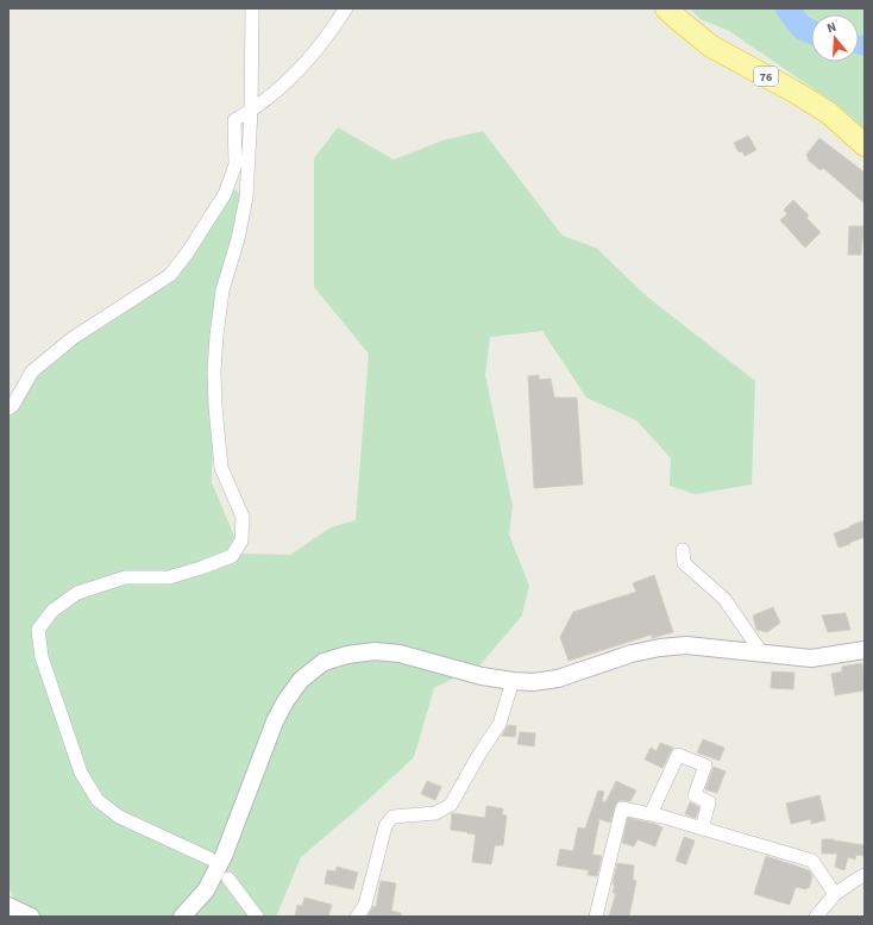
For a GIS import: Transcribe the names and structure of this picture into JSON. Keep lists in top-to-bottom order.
{
  "streets": {
    "main road": ["76"]
  },
  "north": "top"
}
